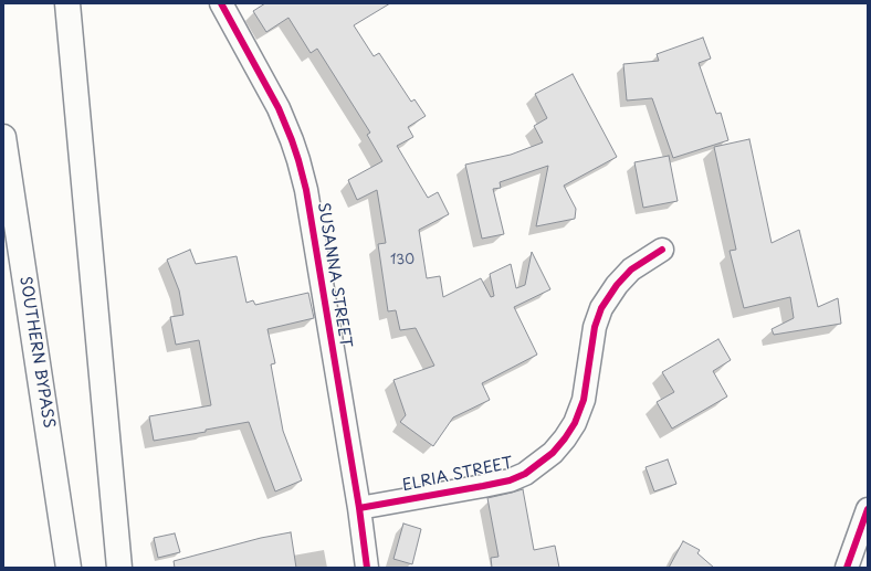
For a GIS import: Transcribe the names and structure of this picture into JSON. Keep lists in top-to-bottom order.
{
  "streets": {
    "highway": ["SOUTHERN BYPASS"],
    "street": ["SUSANNA STREET", "ELRIA STREET"]
  },
  "crossings": [
    ["SUSANNA STREET", "ELRIA STREET"]
  ],
  "house_numbers": ["130"]
}
